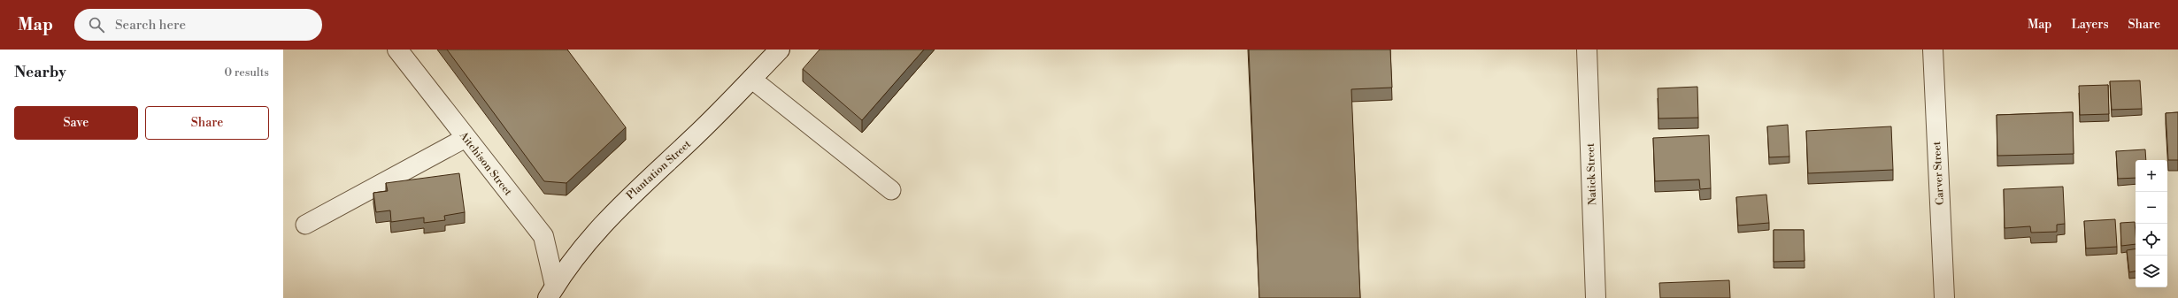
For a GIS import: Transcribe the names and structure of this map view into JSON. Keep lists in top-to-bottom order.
{
  "streets": {
    "street": [
      "Aitchison Street",
      "Plantation Street",
      "Carver Street",
      "Natick Street"
    ]
  },
  "crossings": [
    ["Aitchison Street", "Plantation Street"]
  ],
  "page": {
    "header": "Map",
    "search": "Search here",
    "nav": ["Map", "Layers", "Share"],
    "heading": ["Nearby", "0 results"],
    "buttons": ["Save", "Share"],
    "map_buttons": ["+", "−"]
  }
}
